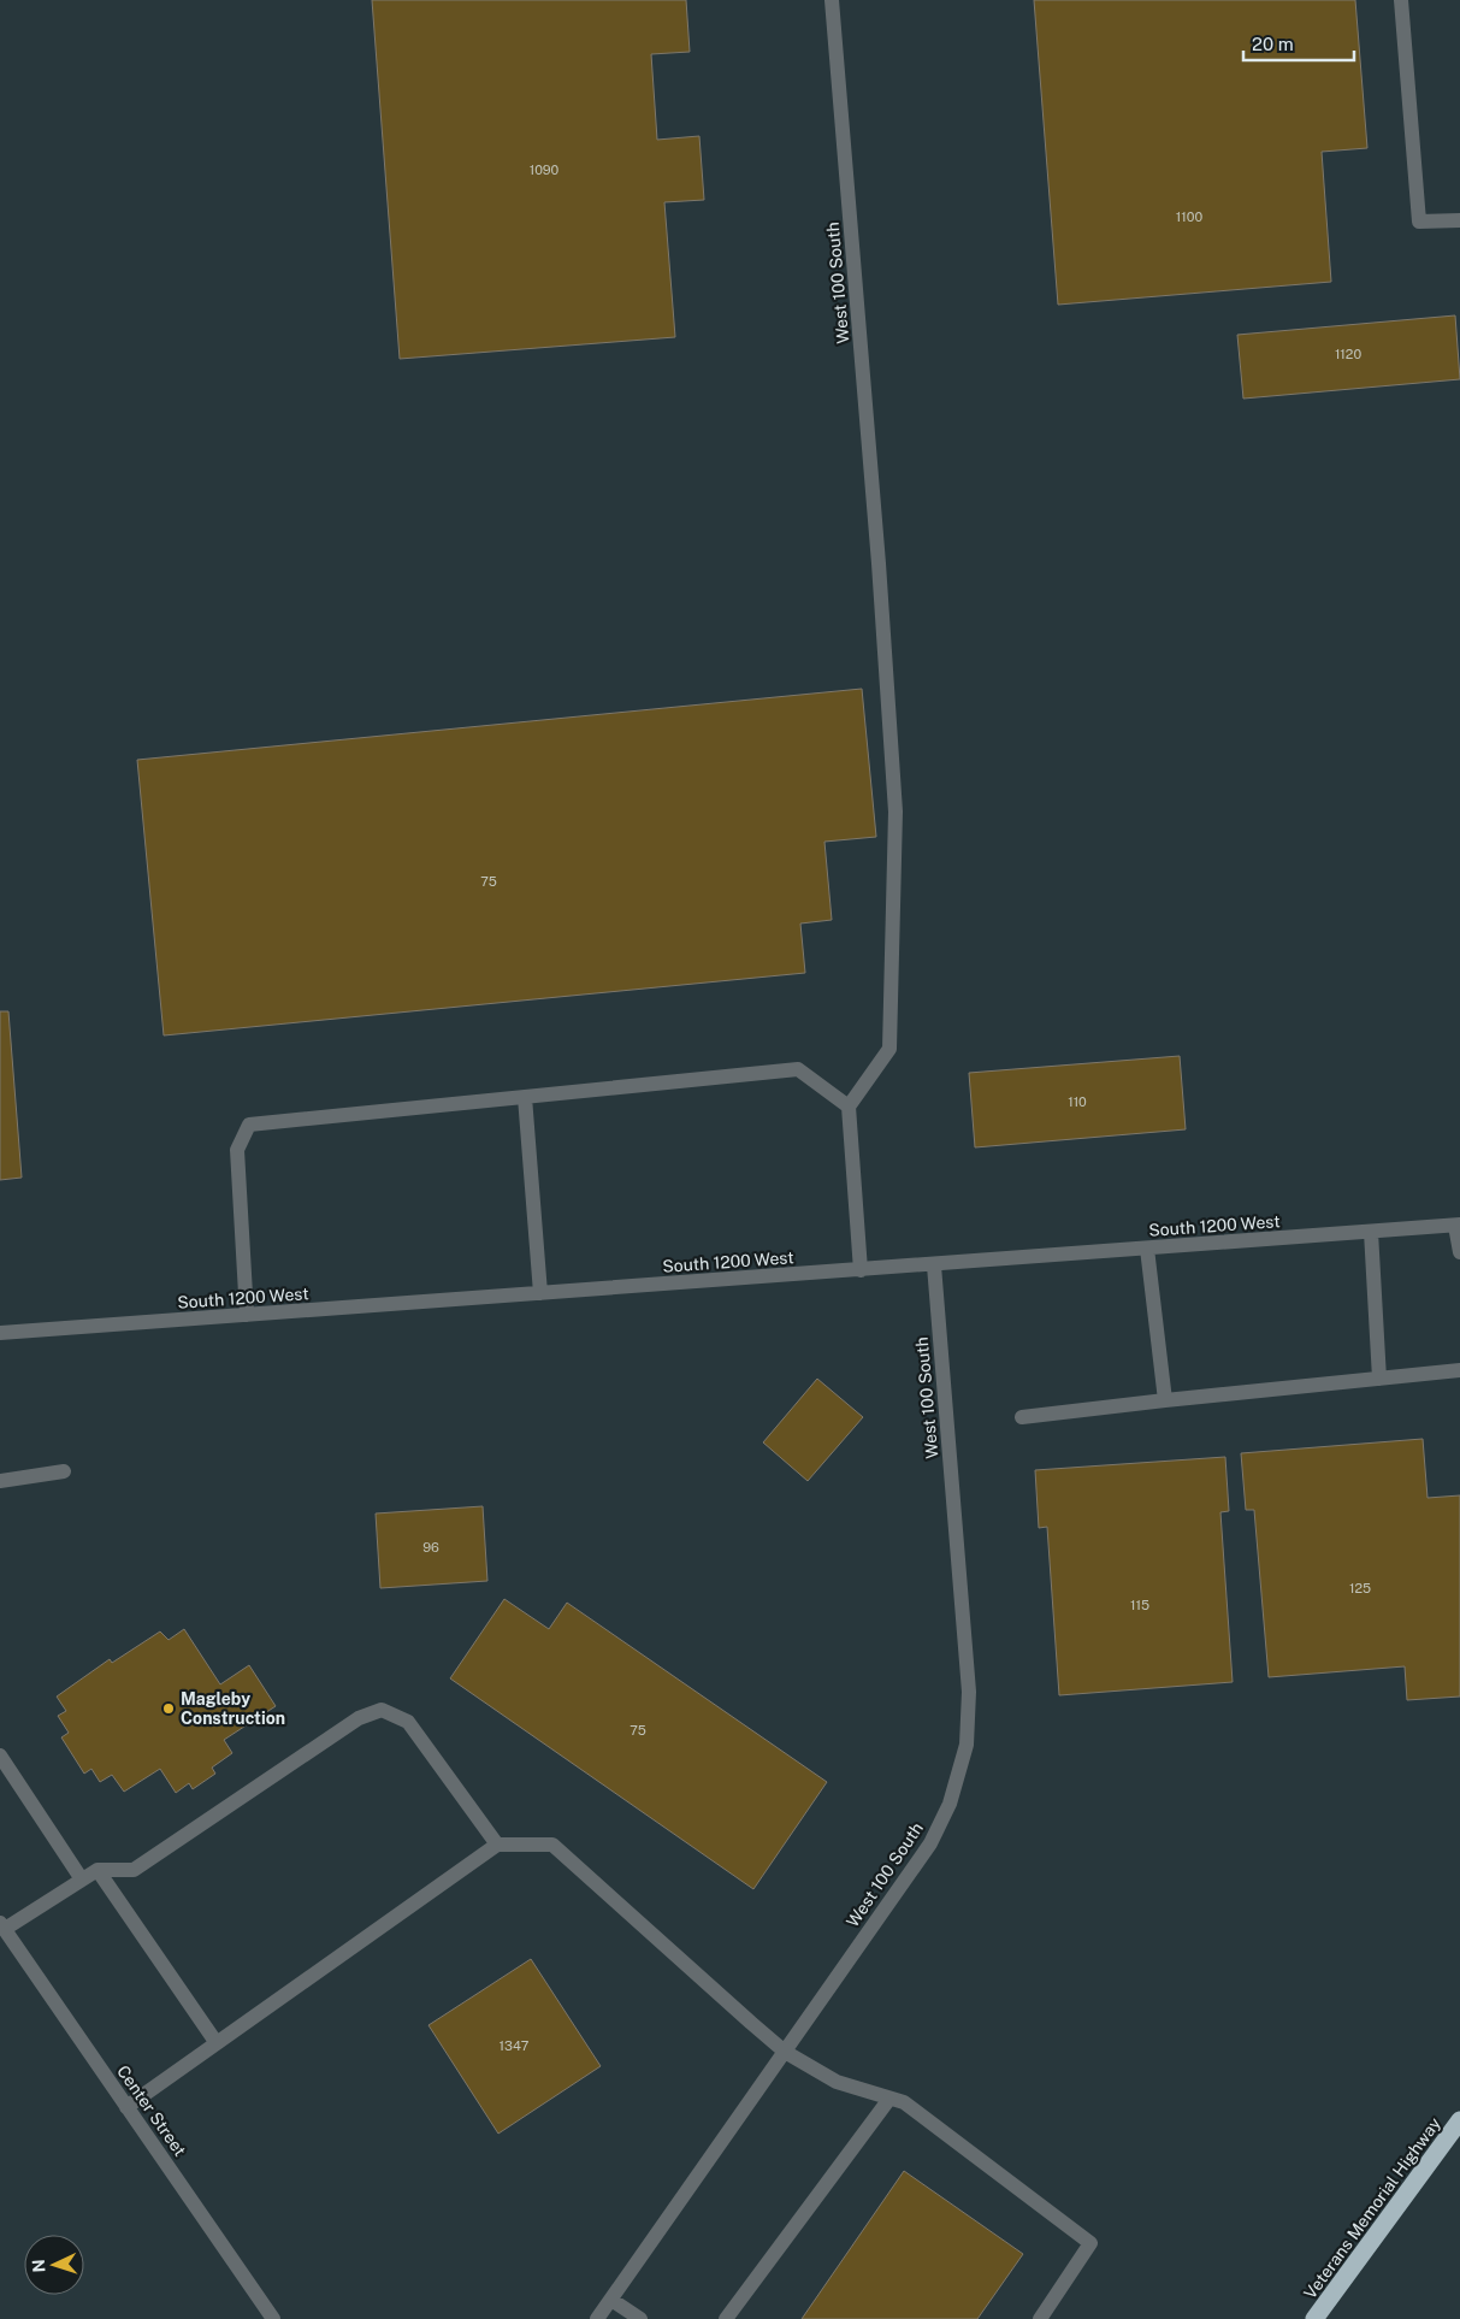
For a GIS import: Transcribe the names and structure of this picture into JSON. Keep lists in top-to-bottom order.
{
  "streets": {
    "highway": ["Veterans Memorial Highway"],
    "street": ["West 100 South", "South 1200 West", "Center Street"]
  },
  "crossings": [
    ["West 100 South", "South 1200 West"]
  ],
  "places": ["Magleby Construction"],
  "house_numbers": [
    "1090",
    "1100",
    "1120",
    "75",
    "110",
    "96",
    "125",
    "115",
    "75",
    "1347"
  ],
  "scale_bar": "20 m",
  "north": "left"
}
